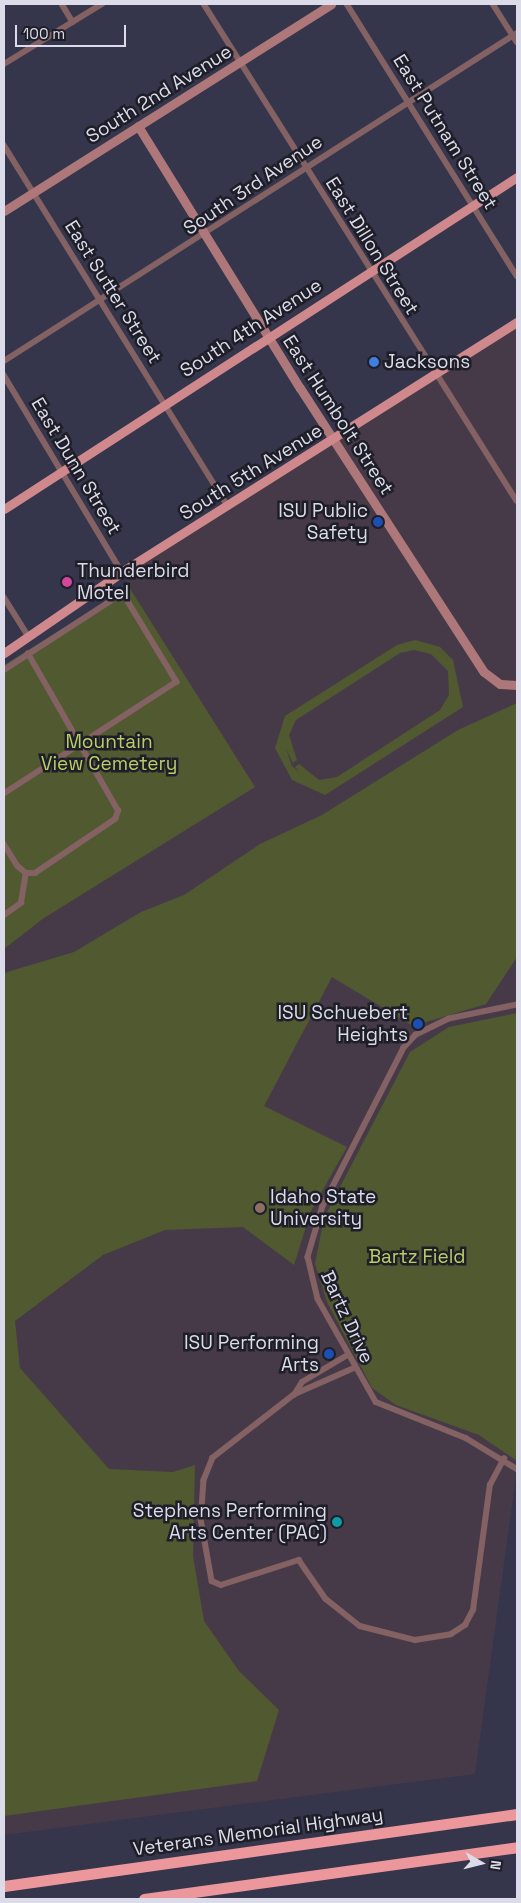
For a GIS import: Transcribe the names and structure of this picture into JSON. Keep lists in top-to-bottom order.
{
  "streets": {
    "highway": ["Veterans Memorial Highway"],
    "main road": ["South 4th Avenue", "South 5th Avenue"],
    "street": [
      "South 2nd Avenue",
      "East Putnam Street",
      "South 3rd Avenue",
      "East Dillon Street",
      "East Sutter Street",
      "East Humbolt Street",
      "East Dunn Street",
      "Bartz Drive"
    ]
  },
  "crossings": [
    ["South 2nd Avenue", "East Dillon Street"],
    ["South 2nd Avenue", "East Sutter Street"],
    ["South 2nd Avenue", "East Humbolt Street"],
    ["East Putnam Street", "South 3rd Avenue"],
    ["East Putnam Street", "South 4th Avenue"],
    ["South 3rd Avenue", "East Dillon Street"],
    ["South 3rd Avenue", "East Sutter Street"],
    ["South 3rd Avenue", "East Humbolt Street"],
    ["East Dillon Street", "South 4th Avenue"],
    ["East Dillon Street", "South 5th Avenue"],
    ["East Sutter Street", "South 4th Avenue"],
    ["East Sutter Street", "South 5th Avenue"],
    ["South 4th Avenue", "East Humbolt Street"],
    ["South 4th Avenue", "East Dunn Street"],
    ["East Humbolt Street", "South 5th Avenue"],
    ["East Dunn Street", "South 5th Avenue"]
  ],
  "parks": ["Mountain View Cemetery", "Bartz Field"],
  "places": [
    "Jacksons",
    "ISU Public Safety",
    "Thunderbird Motel",
    "ISU Schuebert Heights",
    "Idaho State University",
    "ISU Performing Arts",
    "Stephens Performing Arts Center (PAC)"
  ],
  "scale_bar": "100 m",
  "north": "right"
}
